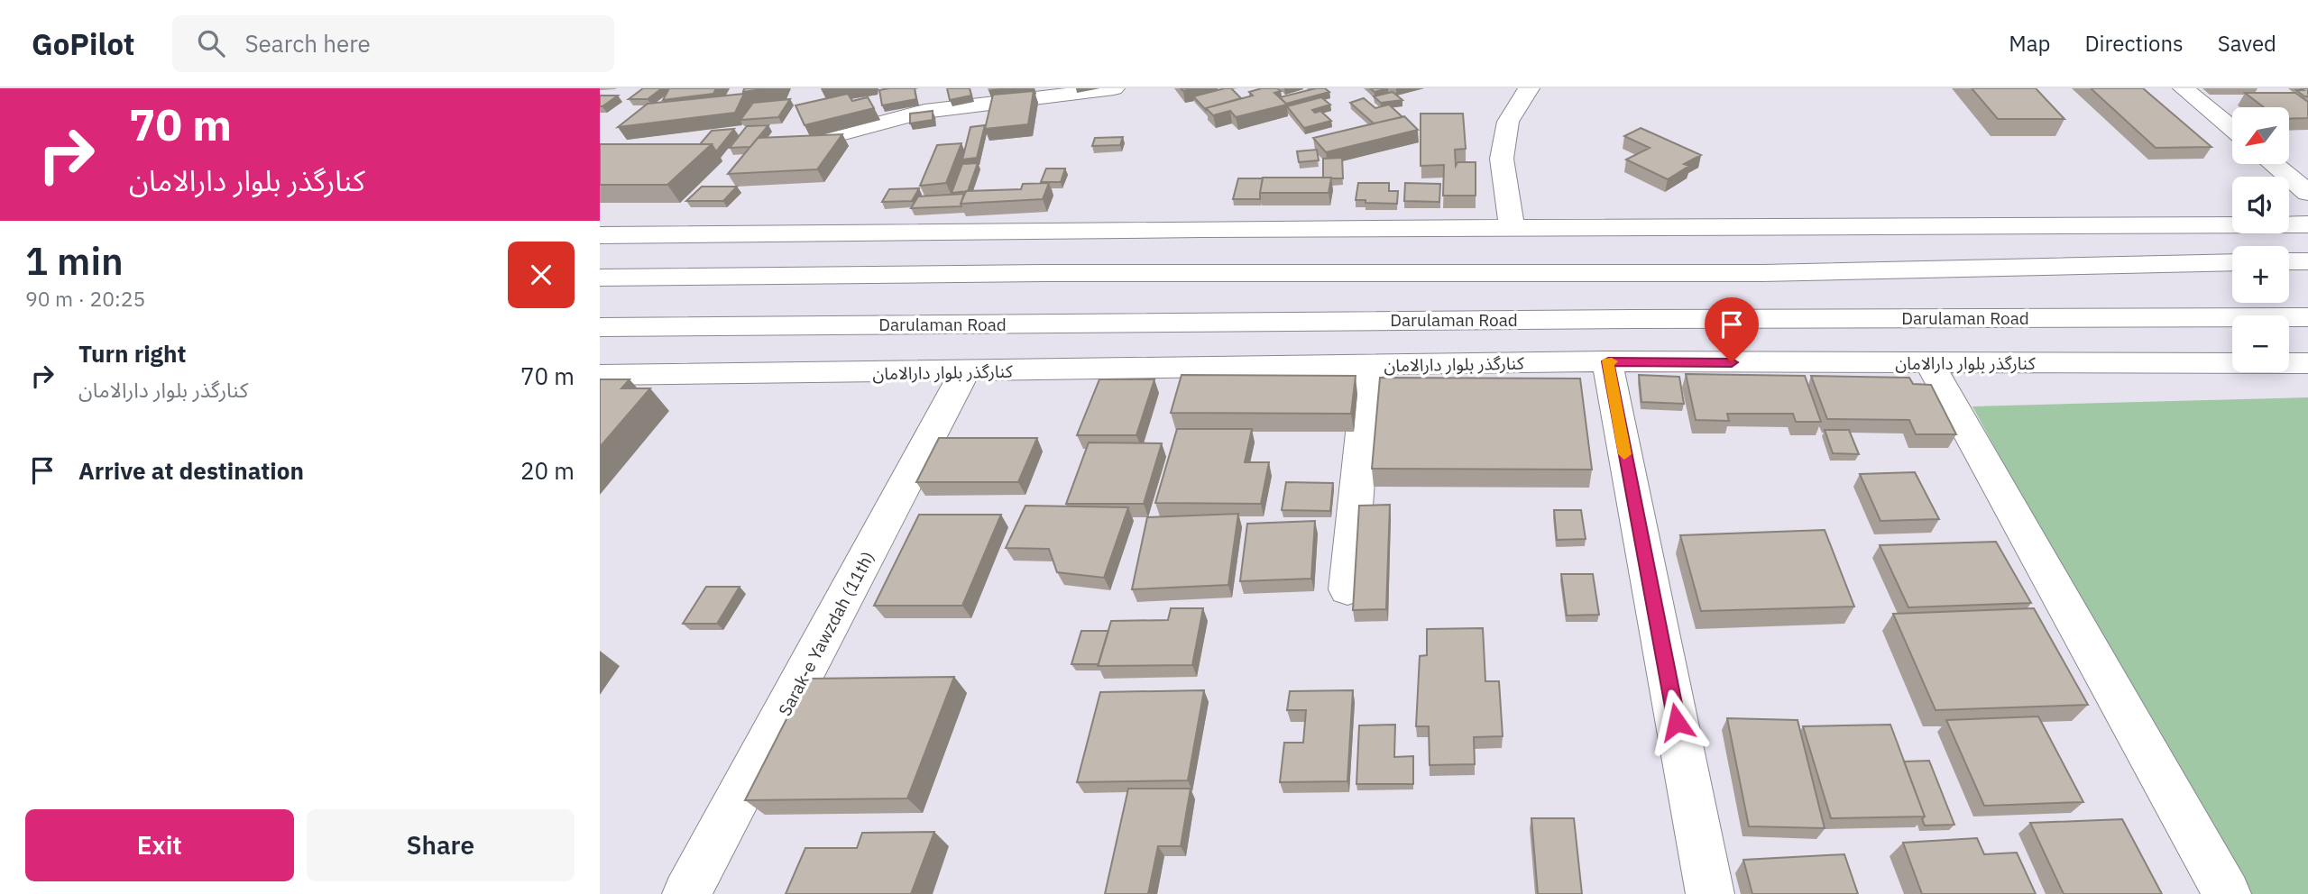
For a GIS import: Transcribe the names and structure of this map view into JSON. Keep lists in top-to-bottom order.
{
  "streets": {
    "street": ["Darulaman Road", "کنارگذر بلوار دارالامان", "Sarak-e Yawzdah (11th)"]
  },
  "crossings": [
    ["کنارگذر بلوار دارالامان", "Sarak-e Yawzdah (11th)"]
  ],
  "north": "bottom left",
  "page": {
    "header": "GoPilot",
    "search": "Search here",
    "nav": ["Map", "Directions", "Saved"],
    "turn": ["70 m", "کنارگذر بلوار دارالامان"],
    "map_buttons": ["+", "−"],
    "heading": ["1 min", "90 m · 20:25"],
    "list": [
      {
        "name": "Turn right",
        "note": "کنارگذر بلوار دارالامان",
        "value": "70 m"
      },
      {
        "name": "Arrive at destination",
        "value": "20 m"
      }
    ],
    "buttons": ["Exit", "Share"]
  }
}
